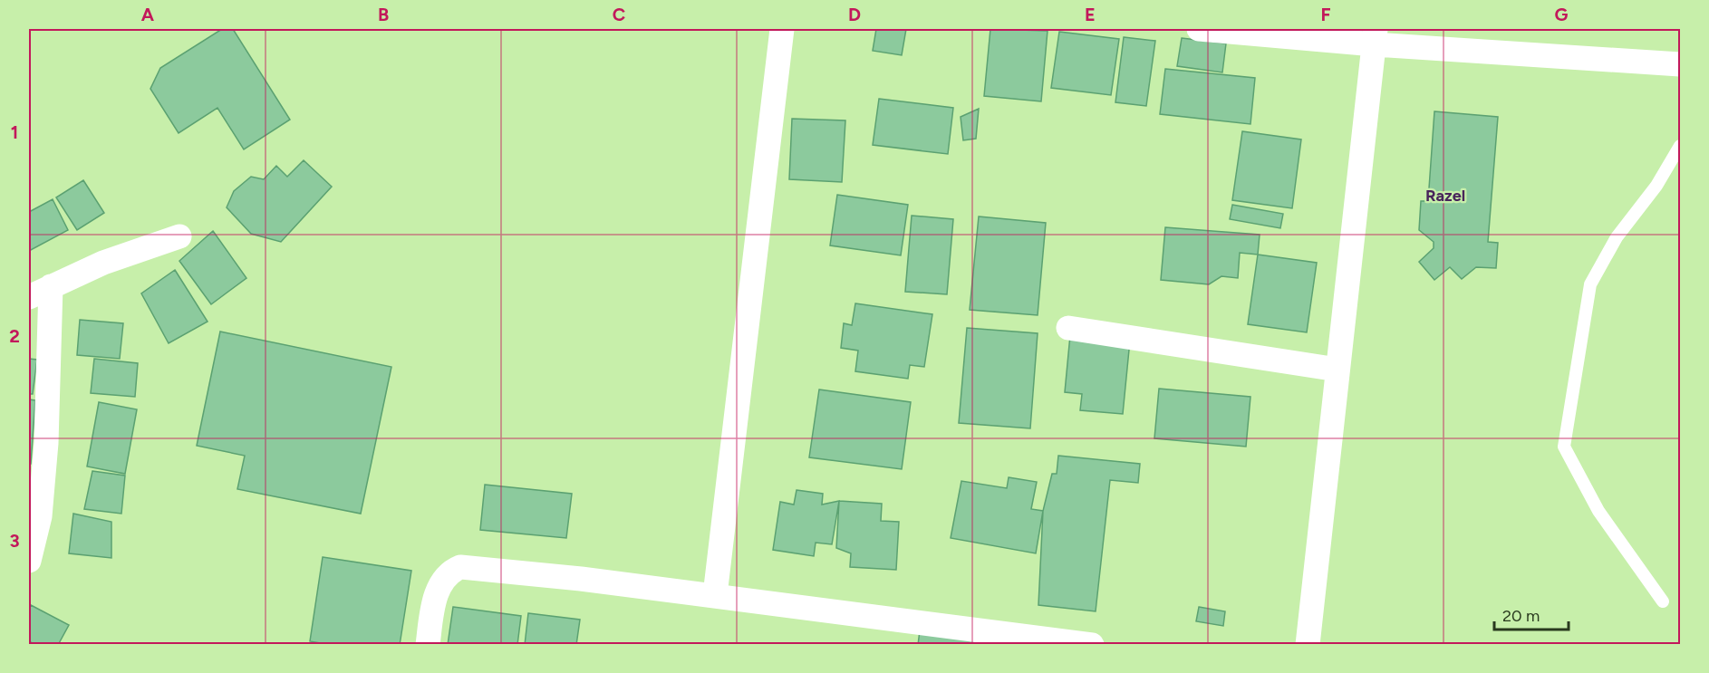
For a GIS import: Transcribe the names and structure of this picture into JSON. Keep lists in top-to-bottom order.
{
  "districts": ["Razel"],
  "scale_bar": "20 m",
  "grid": {
    "columns": [
      "A",
      "B",
      "C",
      "D",
      "E",
      "F",
      "G"
    ],
    "rows": ["1", "2", "3"]
  }
}
